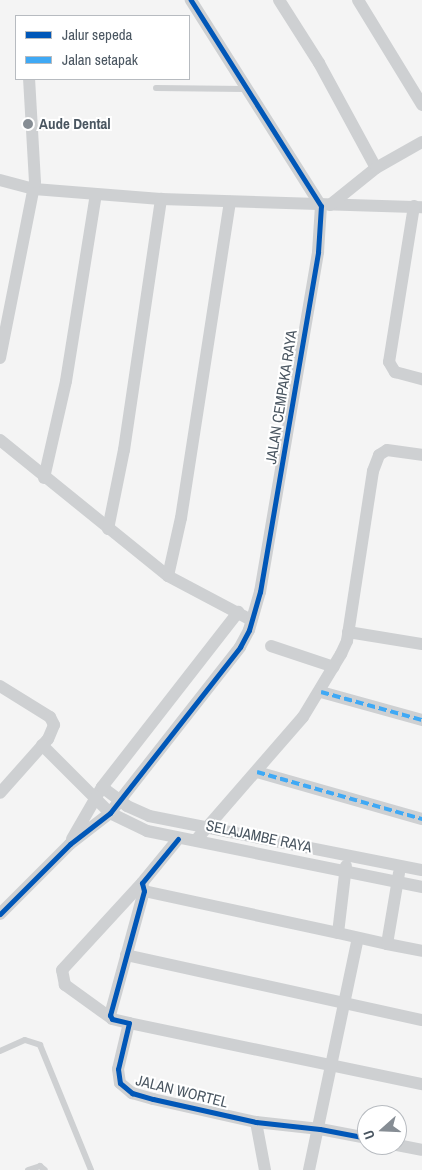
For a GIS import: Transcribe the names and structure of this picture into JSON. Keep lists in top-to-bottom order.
{
  "streets": {
    "street": ["JALAN CEMPAKA RAYA", "SELAJAMBE RAYA", "JALAN WORTEL"]
  },
  "crossings": [
    ["JALAN CEMPAKA RAYA", "SELAJAMBE RAYA"]
  ],
  "places": ["Aude Dental"],
  "legend": ["Jalur sepeda", "Jalan setapak"],
  "north": "left"
}
